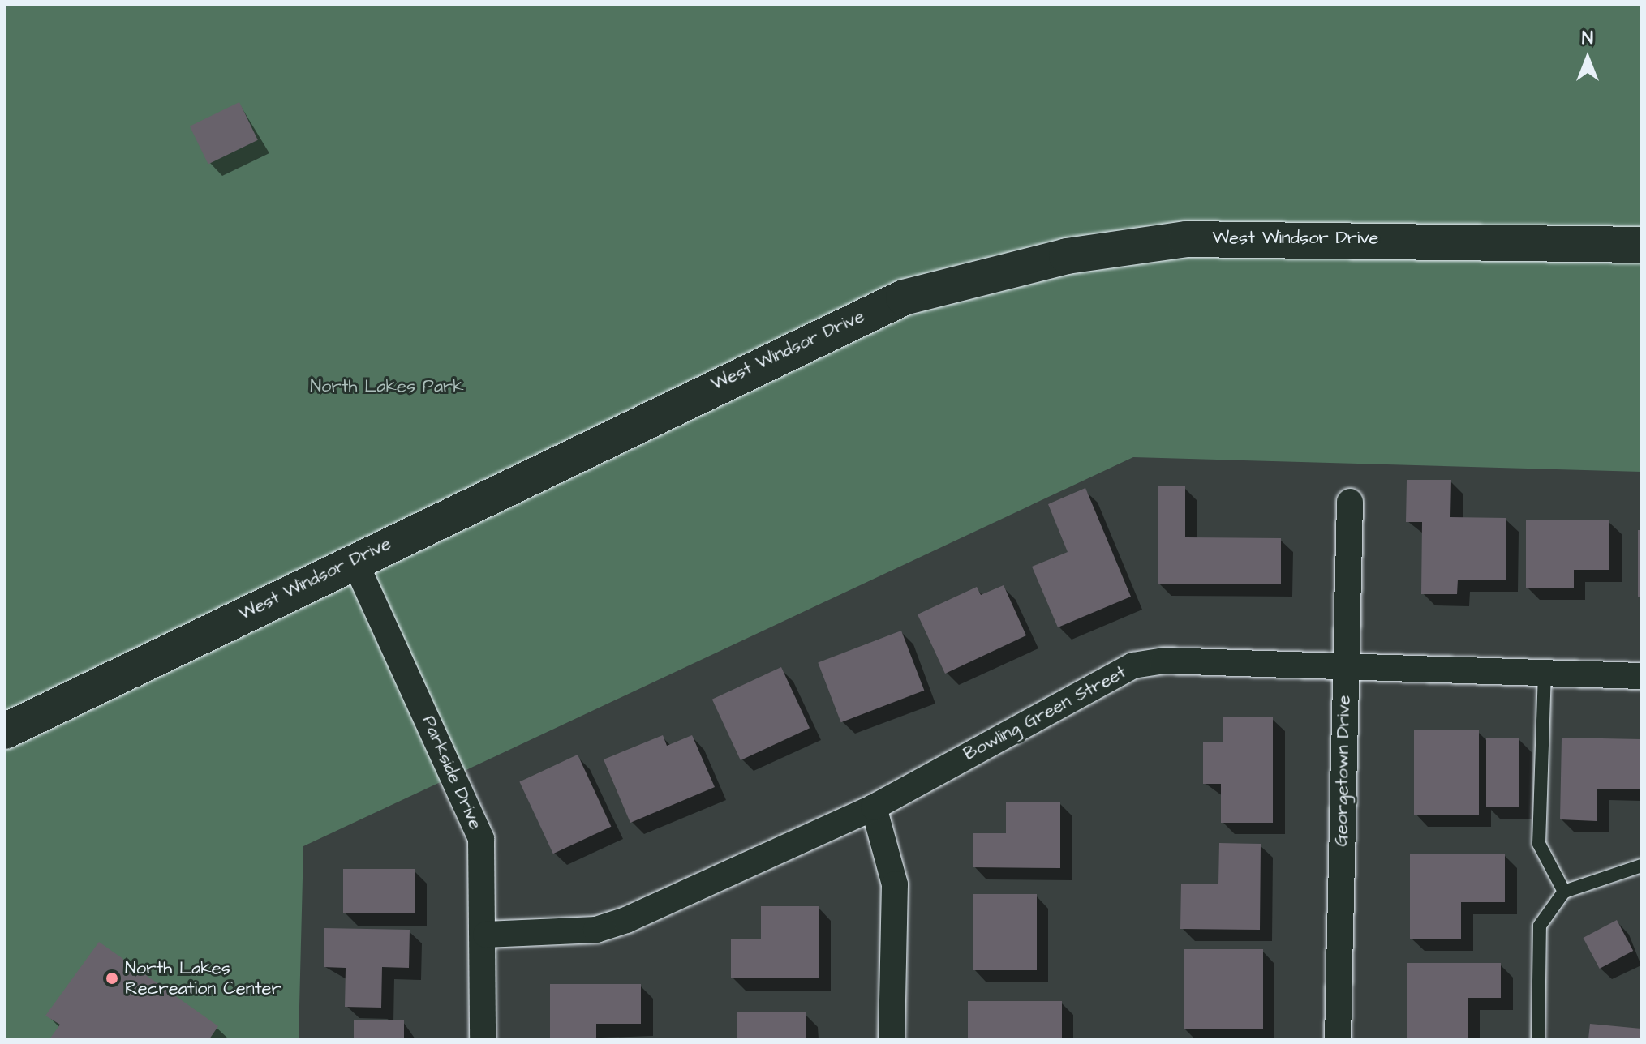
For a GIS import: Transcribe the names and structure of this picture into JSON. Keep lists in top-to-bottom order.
{
  "streets": {
    "street": [
      "West Windsor Drive",
      "Bowling Green Street",
      "Georgetown Drive",
      "Parkside Drive"
    ]
  },
  "crossings": [
    ["West Windsor Drive", "Parkside Drive"],
    ["Bowling Green Street", "Georgetown Drive"],
    ["Bowling Green Street", "Parkside Drive"]
  ],
  "parks": ["North Lakes Park"],
  "places": ["North Lakes Recreation Center"],
  "north": "top"
}
